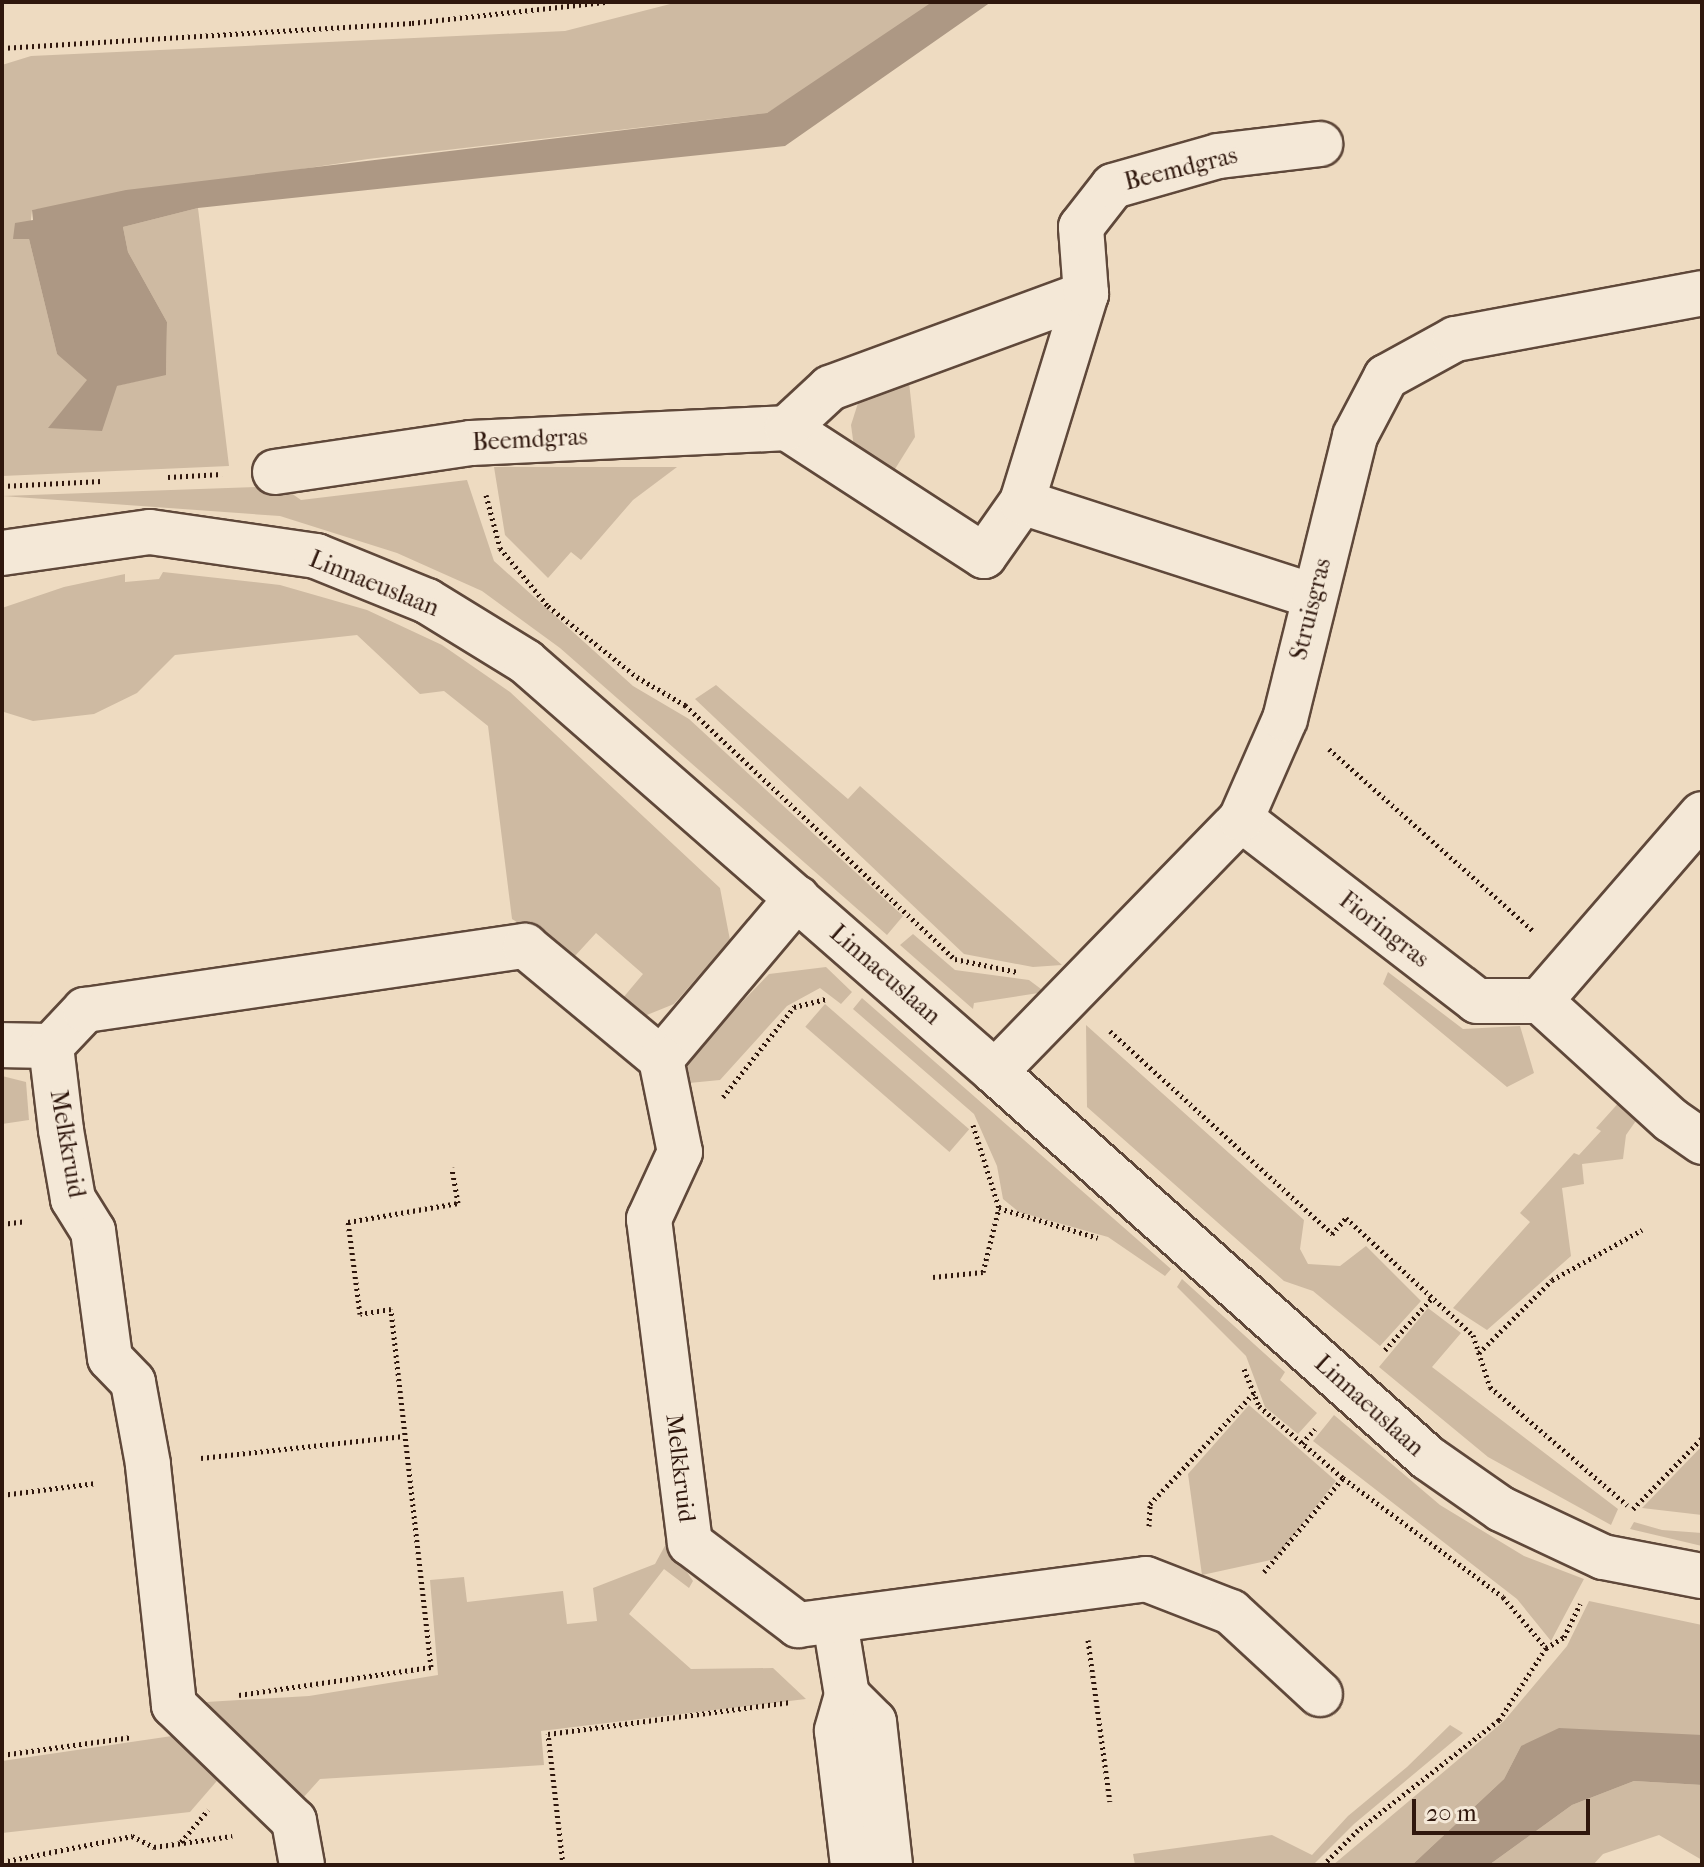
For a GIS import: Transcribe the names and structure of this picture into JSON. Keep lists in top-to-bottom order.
{
  "streets": {
    "street": [
      "Beemdgras",
      "Linnaeuslaan",
      "Struisgras",
      "Fioringras",
      "Melkkruid"
    ]
  },
  "crossings": [
    ["Linnaeuslaan", "Struisgras"],
    ["Struisgras", "Fioringras"]
  ],
  "scale_bar": "20 m"
}
